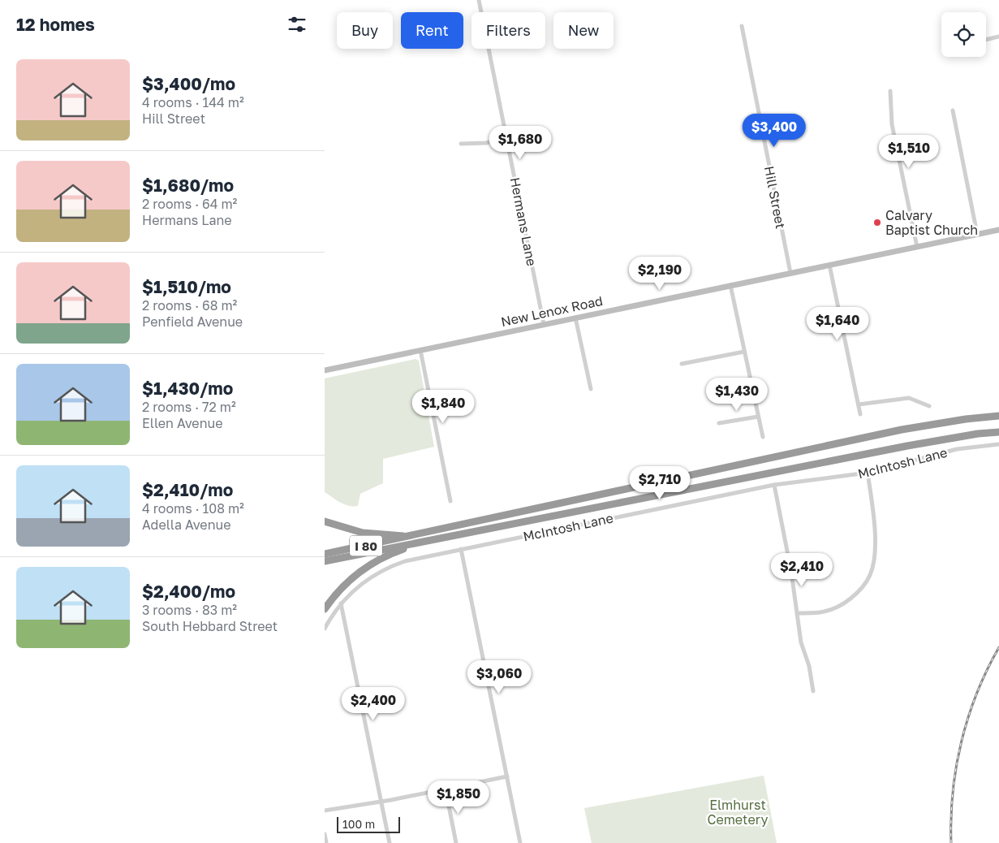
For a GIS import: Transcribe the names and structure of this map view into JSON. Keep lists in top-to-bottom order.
{
  "streets": {
    "highway": ["I 80"],
    "street": [
      "Hill Street",
      "Hermans Lane",
      "New Lenox Road",
      "McIntosh Lane"
    ]
  },
  "crossings": [
    ["Hill Street", "New Lenox Road"],
    ["Hermans Lane", "New Lenox Road"]
  ],
  "parks": ["Elmhurst Cemetery"],
  "places": ["Calvary Baptist Church"],
  "scale_bar": "100 m",
  "page": {
    "heading": "12 homes",
    "chip": [
      "Buy",
      "Rent",
      "Filters",
      "New"
    ],
    "list": [
      {
        "name": "$3,400/mo",
        "note": "4 rooms · 144 m² · Hill Street"
      },
      {
        "name": "$1,680/mo",
        "note": "2 rooms · 64 m² · Hermans Lane"
      },
      {
        "name": "$1,510/mo",
        "note": "2 rooms · 68 m² · Penfield Avenue"
      },
      {
        "name": "$1,430/mo",
        "note": "2 rooms · 72 m² · Ellen Avenue"
      },
      {
        "name": "$2,410/mo",
        "note": "4 rooms · 108 m² · Adella Avenue"
      },
      {
        "name": "$2,400/mo",
        "note": "3 rooms · 83 m² · South Hebbard Street"
      }
    ],
    "price": [
      "$3,400",
      "$1,680",
      "$1,510",
      "$2,190",
      "$1,640",
      "$1,430",
      "$1,840",
      "$2,710",
      "$2,410",
      "$3,060",
      "$2,400",
      "$1,850"
    ],
    "scale": "100 m"
  }
}
